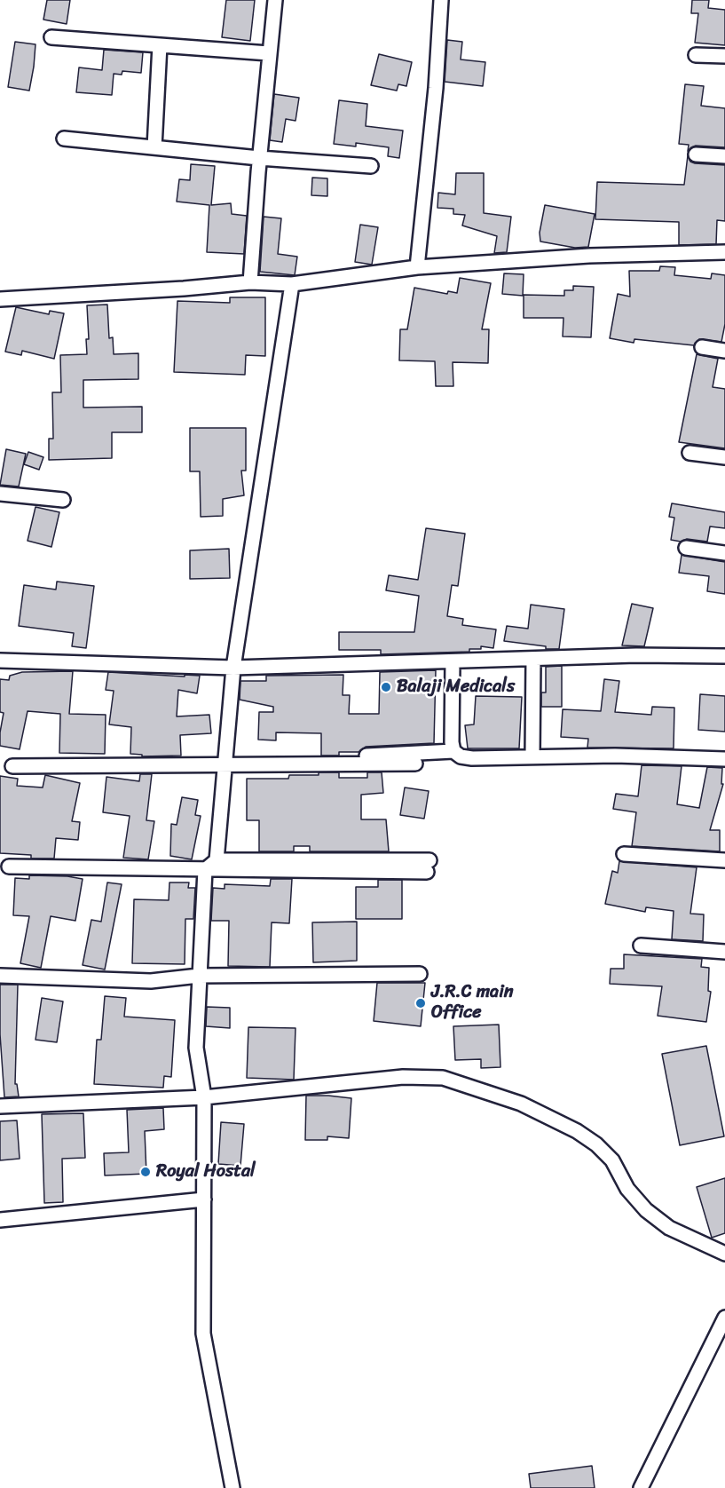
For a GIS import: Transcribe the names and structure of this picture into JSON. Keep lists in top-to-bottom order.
{
  "places": ["Balaji Medicals", "J.R.C main Office", "Royal Hostal"]
}
